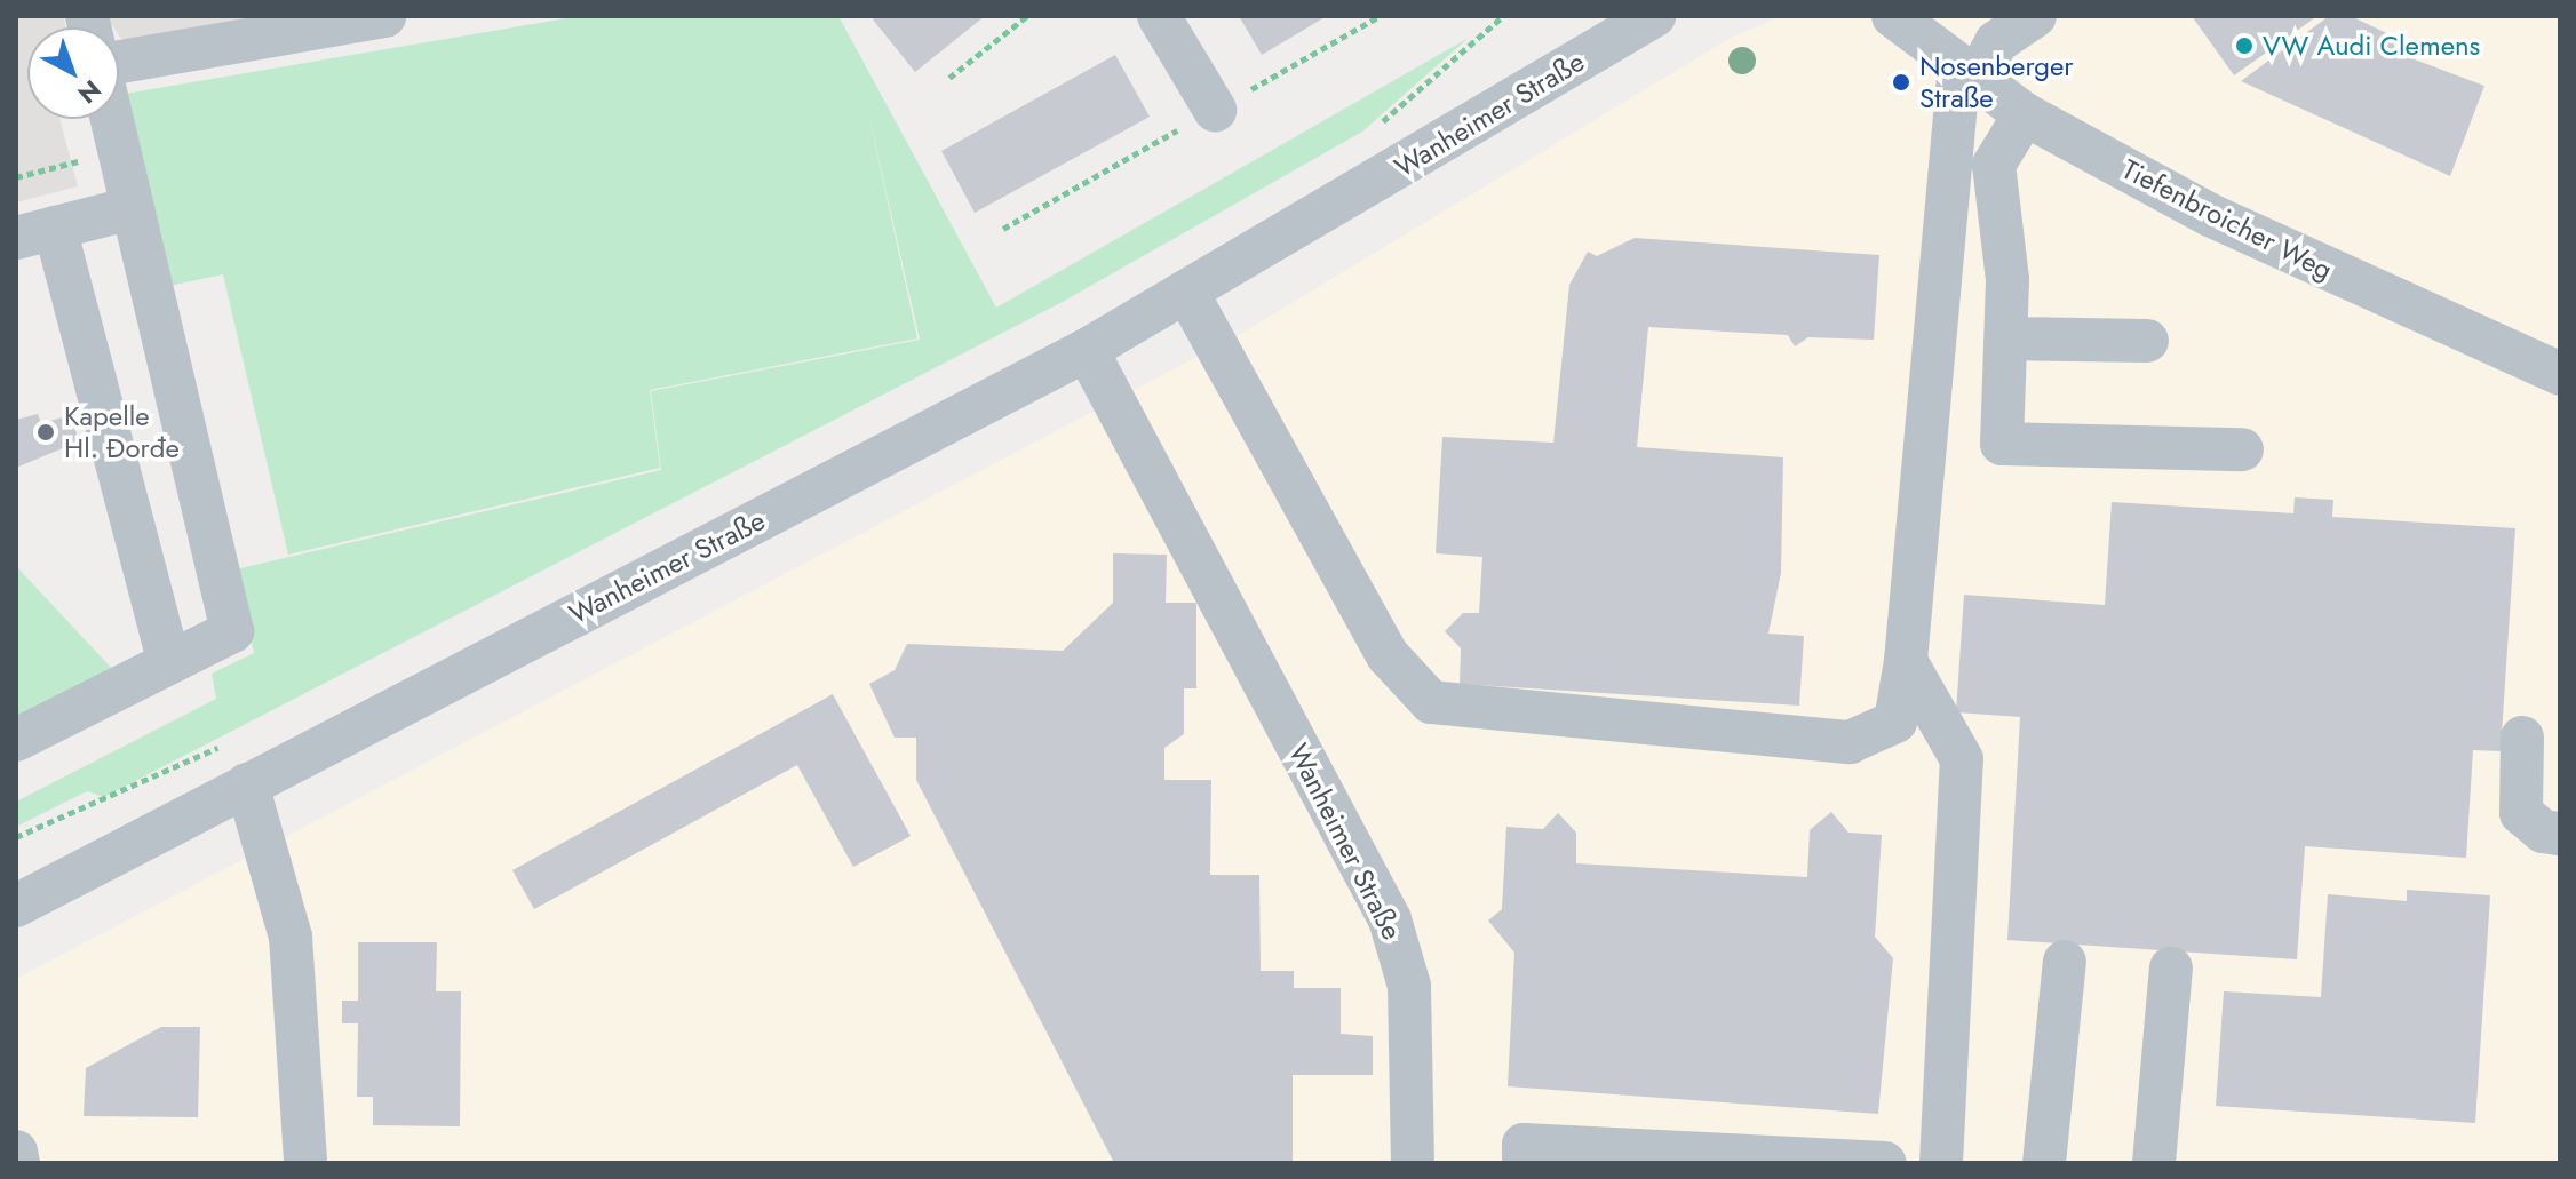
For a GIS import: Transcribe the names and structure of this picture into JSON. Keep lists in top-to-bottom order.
{
  "streets": {
    "street": ["Wanheimer Straße", "Tiefenbroicher Weg"]
  },
  "places": ["VW Audi Clemens", "Nosenberger Straße", "Kapelle Hl. Đorđe"],
  "north": "bottom right"
}
